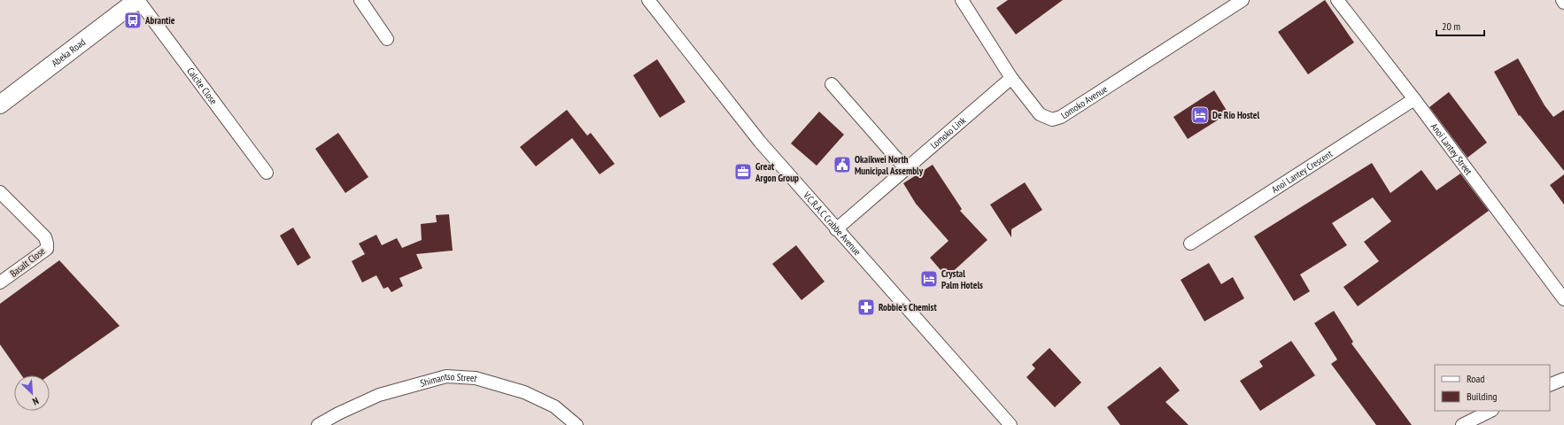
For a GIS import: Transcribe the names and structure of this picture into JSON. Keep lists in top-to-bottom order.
{
  "streets": {
    "street": [
      "Abeka Road",
      "Calcite Close",
      "Lomoko Avenue",
      "Lomoko Link",
      "Anoi Lantey Street",
      "Anoi Lantey Crescent",
      "V.C.R.A.C Crabbe Avenue",
      "Basalt Close",
      "Shimantso Street"
    ]
  },
  "crossings": [
    ["Abeka Road", "Calcite Close"],
    ["Lomoko Avenue", "Lomoko Link"],
    ["Lomoko Link", "V.C.R.A.C Crabbe Avenue"],
    ["Anoi Lantey Street", "Anoi Lantey Crescent"]
  ],
  "places": {
    "bus stop": ["Abrantie"],
    "hotel": ["De Rio Hostel", "Crystal Palm Hotels"],
    "public building": ["Okaikwei North Municipal Assembly"],
    "office": ["Great Argon Group"],
    "pharmacy": ["Robbie's Chemist"]
  },
  "legend": ["Road", "Building"],
  "scale_bar": "20 m",
  "north": "bottom right"
}
